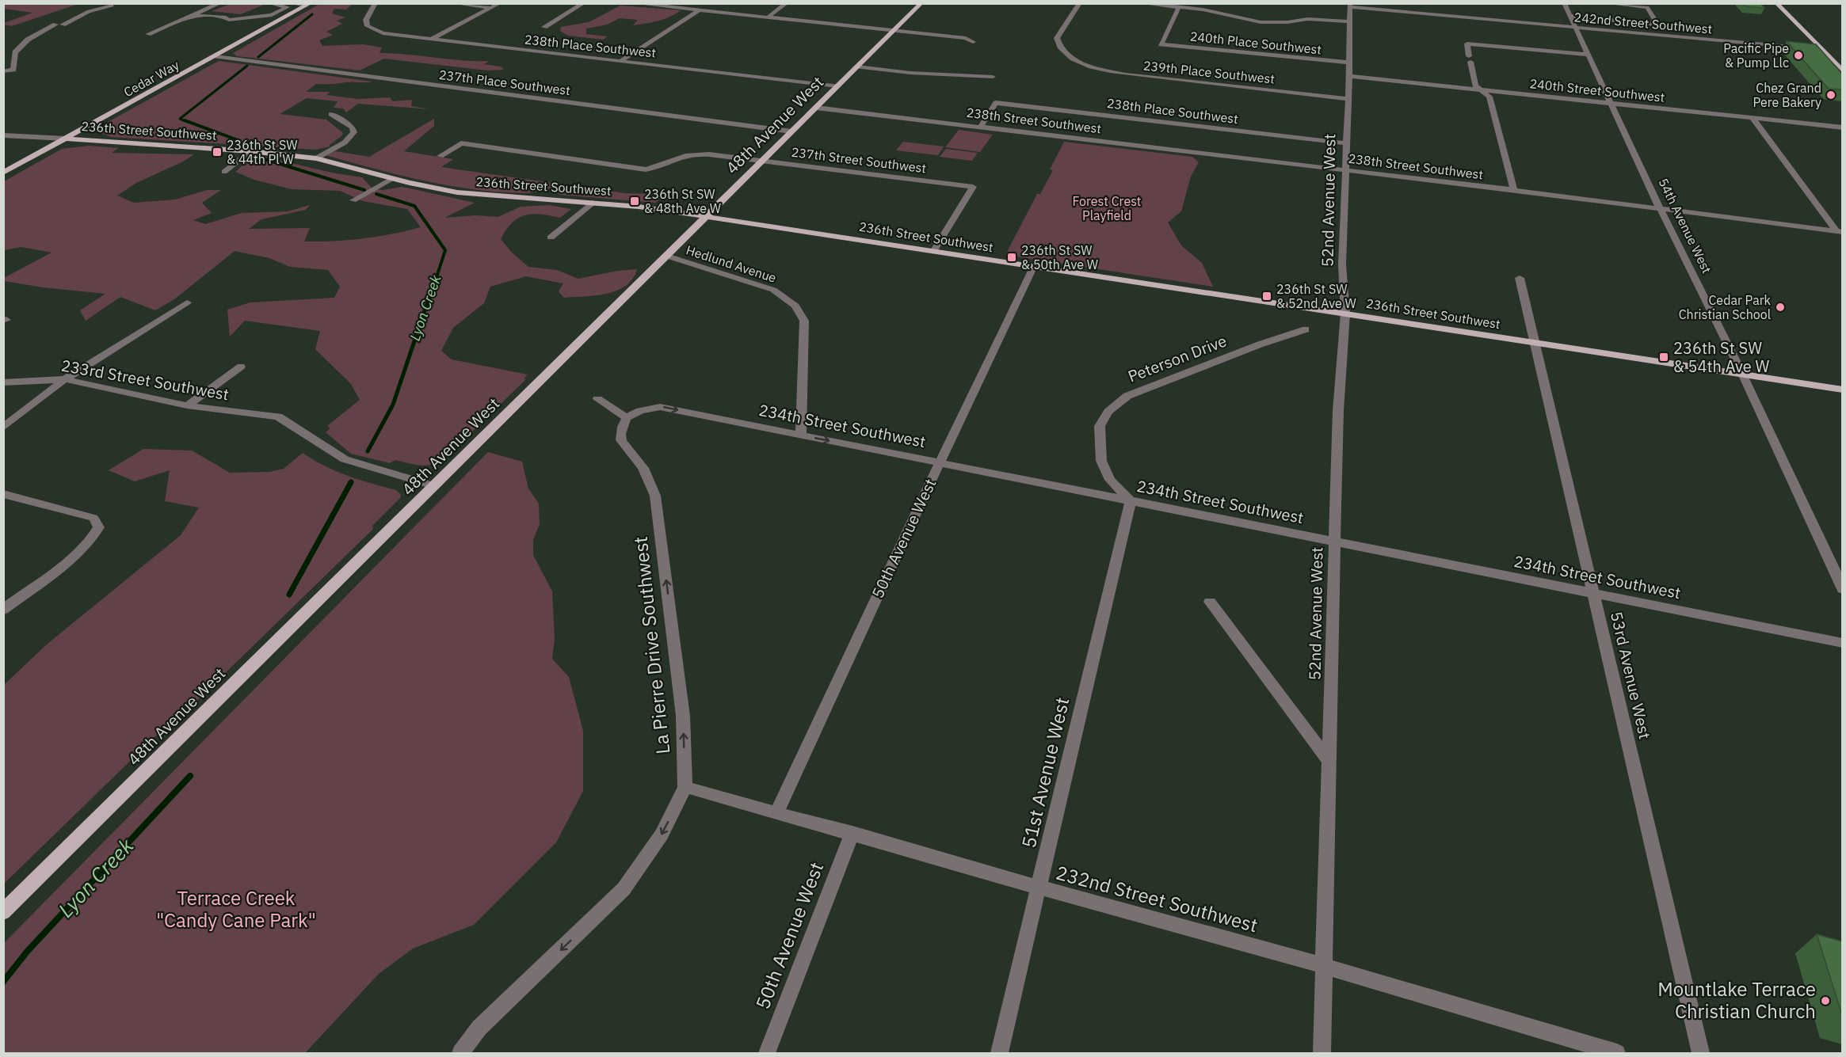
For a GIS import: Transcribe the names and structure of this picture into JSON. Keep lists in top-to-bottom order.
{
  "streets": {
    "main road": ["Cedar Way", "48th Avenue West", "236th Street Southwest"],
    "street": [
      "242nd Street Southwest",
      "240th Place Southwest",
      "238th Place Southwest",
      "239th Place Southwest",
      "237th Place Southwest",
      "240th Street Southwest",
      "238th Street Southwest",
      "237th Street Southwest",
      "52nd Avenue West",
      "54th Avenue West",
      "Hedlund Avenue",
      "Peterson Drive",
      "233rd Street Southwest",
      "234th Street Southwest",
      "50th Avenue West",
      "La Pierre Drive Southwest",
      "53rd Avenue West",
      "51st Avenue West",
      "232nd Street Southwest"
    ]
  },
  "crossings": [
    ["242nd Street Southwest", "52nd Avenue West"],
    ["242nd Street Southwest", "54th Avenue West"],
    ["240th Place Southwest", "52nd Avenue West"],
    ["238th Place Southwest", "238th Street Southwest"],
    ["238th Place Southwest", "48th Avenue West"],
    ["238th Place Southwest", "52nd Avenue West"],
    ["239th Place Southwest", "52nd Avenue West"],
    ["Cedar Way", "237th Place Southwest"],
    ["Cedar Way", "236th Street Southwest"],
    ["237th Place Southwest", "48th Avenue West"],
    ["240th Street Southwest", "52nd Avenue West"],
    ["240th Street Southwest", "54th Avenue West"],
    ["238th Street Southwest", "48th Avenue West"],
    ["238th Street Southwest", "52nd Avenue West"],
    ["238th Street Southwest", "54th Avenue West"],
    ["48th Avenue West", "236th Street Southwest"],
    ["48th Avenue West", "237th Street Southwest"],
    ["48th Avenue West", "Hedlund Avenue"],
    ["48th Avenue West", "233rd Street Southwest"],
    ["236th Street Southwest", "237th Street Southwest"],
    ["236th Street Southwest", "52nd Avenue West"],
    ["236th Street Southwest", "54th Avenue West"],
    ["236th Street Southwest", "50th Avenue West"],
    ["236th Street Southwest", "53rd Avenue West"],
    ["52nd Avenue West", "234th Street Southwest"],
    ["52nd Avenue West", "232nd Street Southwest"],
    ["Hedlund Avenue", "234th Street Southwest"],
    ["Peterson Drive", "234th Street Southwest"],
    ["Peterson Drive", "51st Avenue West"],
    ["234th Street Southwest", "50th Avenue West"],
    ["234th Street Southwest", "La Pierre Drive Southwest"],
    ["234th Street Southwest", "53rd Avenue West"],
    ["234th Street Southwest", "51st Avenue West"],
    ["50th Avenue West", "232nd Street Southwest"],
    ["La Pierre Drive Southwest", "232nd Street Southwest"],
    ["51st Avenue West", "232nd Street Southwest"]
  ],
  "water": ["Lyon Creek"],
  "parks": ["Forest Crest Playfield", "Terrace Creek \"Candy Cane Park\""],
  "places": {
    "other": [
      "Pacific Pipe & Pump Llc",
      "Chez Grand Pere Bakery",
      "Cedar Park Christian School",
      "Mountlake Terrace Christian Church"
    ],
    "transit": [
      "236th St SW & 44th Pl W",
      "236th St SW & 48th Ave W",
      "236th St SW & 50th Ave W",
      "236th St SW & 52nd Ave W",
      "236th St SW & 54th Ave W"
    ]
  }
}
